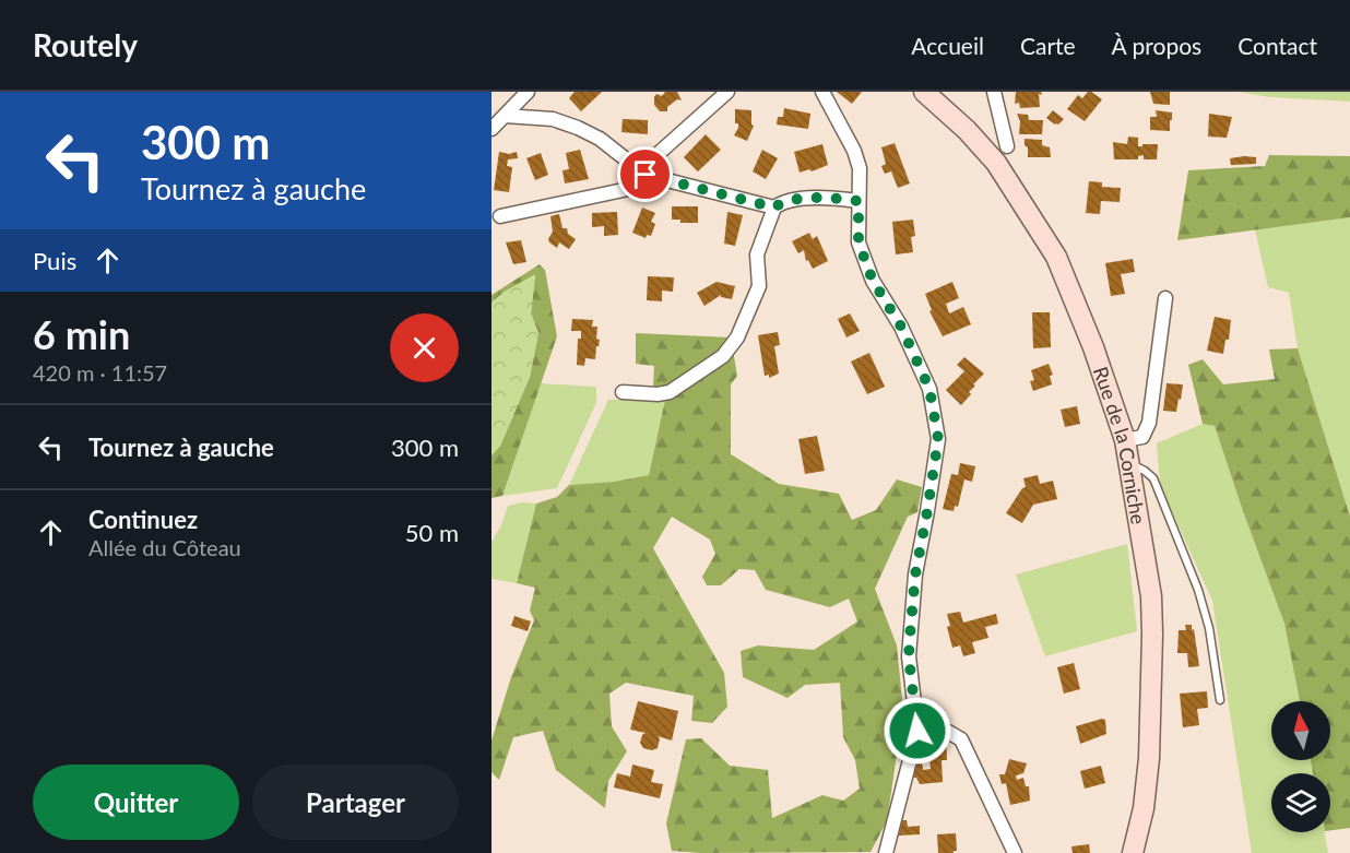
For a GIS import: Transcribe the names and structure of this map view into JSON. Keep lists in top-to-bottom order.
{
  "streets": {
    "main road": ["Rue de la Corniche"]
  },
  "north": "top",
  "page": {
    "header": "Routely",
    "nav": [
      "Accueil",
      "Carte",
      "À propos",
      "Contact"
    ],
    "turn": ["300 m", "Tournez à gauche"],
    "then": "Puis",
    "heading": ["6 min", "420 m · 11:57"],
    "list": [
      {
        "name": "Tournez à gauche",
        "value": "300 m"
      },
      {
        "name": "Continuez",
        "note": "Allée du Côteau",
        "value": "50 m"
      }
    ],
    "buttons": ["Quitter", "Partager"]
  }
}
